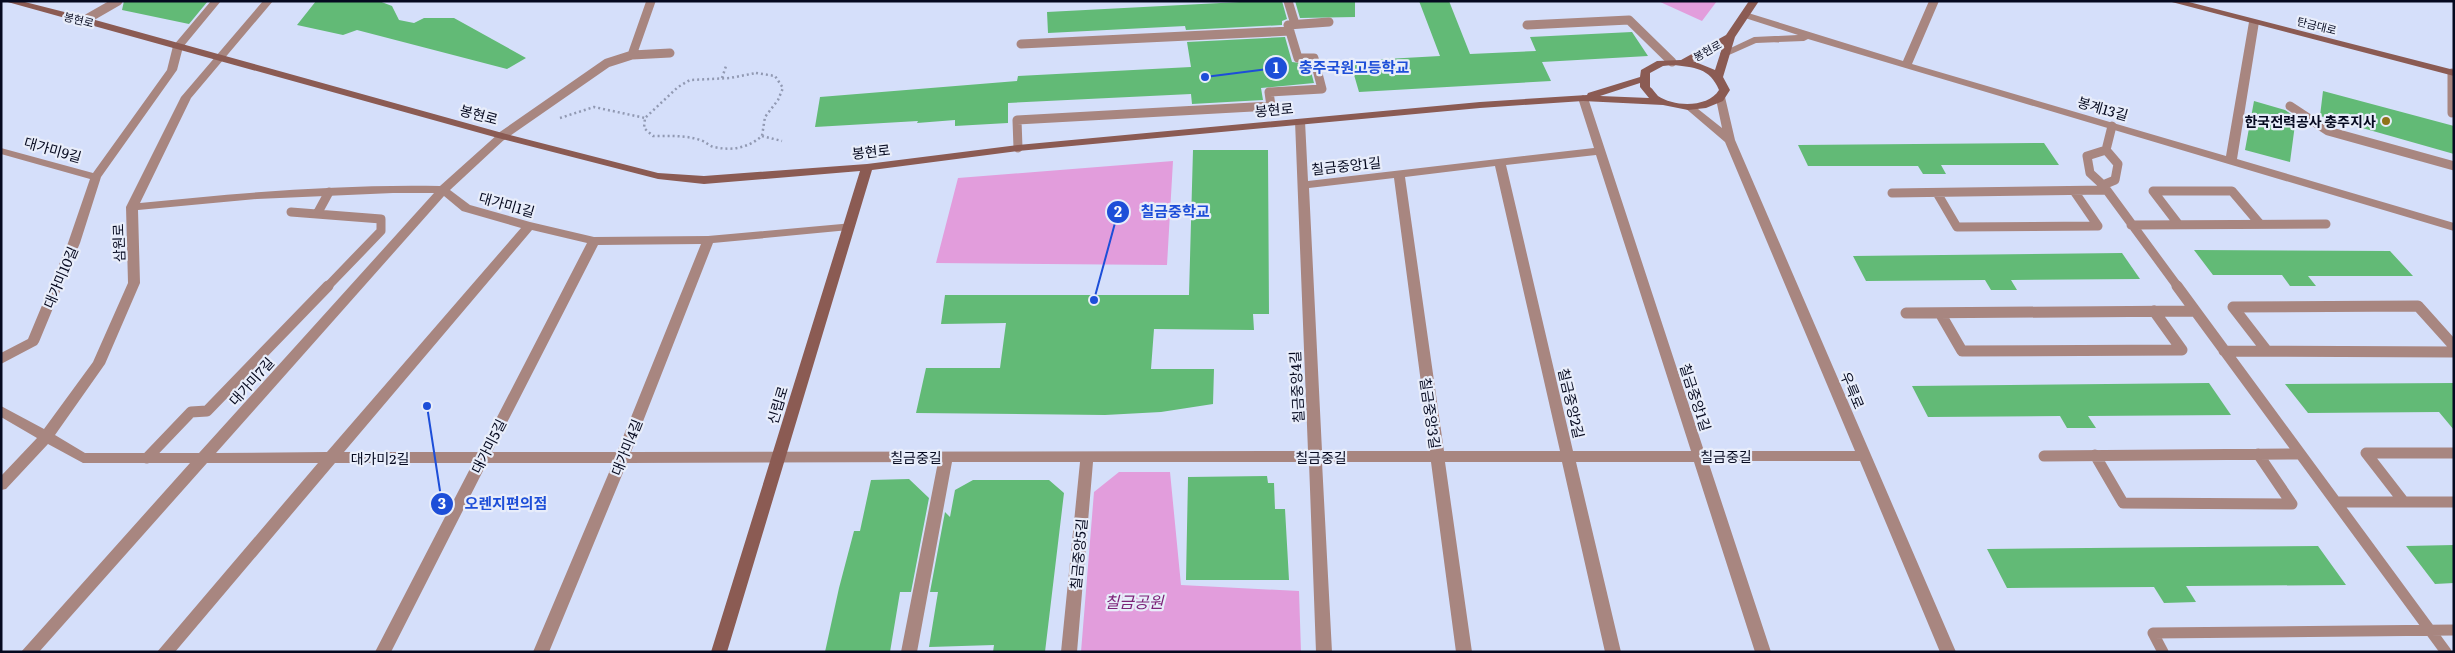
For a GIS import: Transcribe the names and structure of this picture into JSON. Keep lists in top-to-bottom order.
{
  "streets": {
    "street": [
      "봉현로",
      "탄금대로",
      "봉계13길",
      "대가미9길",
      "칠금중앙1길",
      "대가미1길",
      "삼원로",
      "대가미10길",
      "대가미7길",
      "칠금중앙4길",
      "우륵로",
      "칠금중앙2길",
      "신립로",
      "칠금중앙3길",
      "대가미5길",
      "대가미4길",
      "칠금중길",
      "대가미2길",
      "칠금중앙5길"
    ]
  },
  "crossings": [
    ["봉현로", "봉계13길"],
    ["봉현로", "칠금중앙1길"],
    ["봉현로", "삼원로"],
    ["봉현로", "대가미7길"],
    ["봉현로", "칠금중앙4길"],
    ["봉현로", "우륵로"],
    ["봉현로", "신립로"],
    ["대가미9길", "대가미10길"],
    ["칠금중앙1길", "칠금중앙4길"],
    ["칠금중앙1길", "칠금중앙2길"],
    ["칠금중앙1길", "칠금중앙3길"],
    ["칠금중앙1길", "칠금중길"],
    ["대가미1길", "대가미7길"],
    ["대가미1길", "신립로"],
    ["대가미1길", "대가미5길"],
    ["대가미1길", "대가미4길"],
    ["삼원로", "대가미2길"],
    ["대가미7길", "대가미2길"],
    ["칠금중앙4길", "칠금중길"],
    ["우륵로", "칠금중길"],
    ["칠금중앙2길", "칠금중길"],
    ["신립로", "칠금중길"],
    ["신립로", "대가미2길"],
    ["칠금중앙3길", "칠금중길"],
    ["대가미5길", "대가미2길"],
    ["대가미4길", "대가미2길"],
    ["칠금중길", "대가미2길"],
    ["칠금중길", "칠금중앙5길"]
  ],
  "parks": ["칠금공원"],
  "places": [
    "충주국원고등학교",
    "한국전력공사 충주지사",
    "칠금중학교",
    "오렌지편의점"
  ]
}
